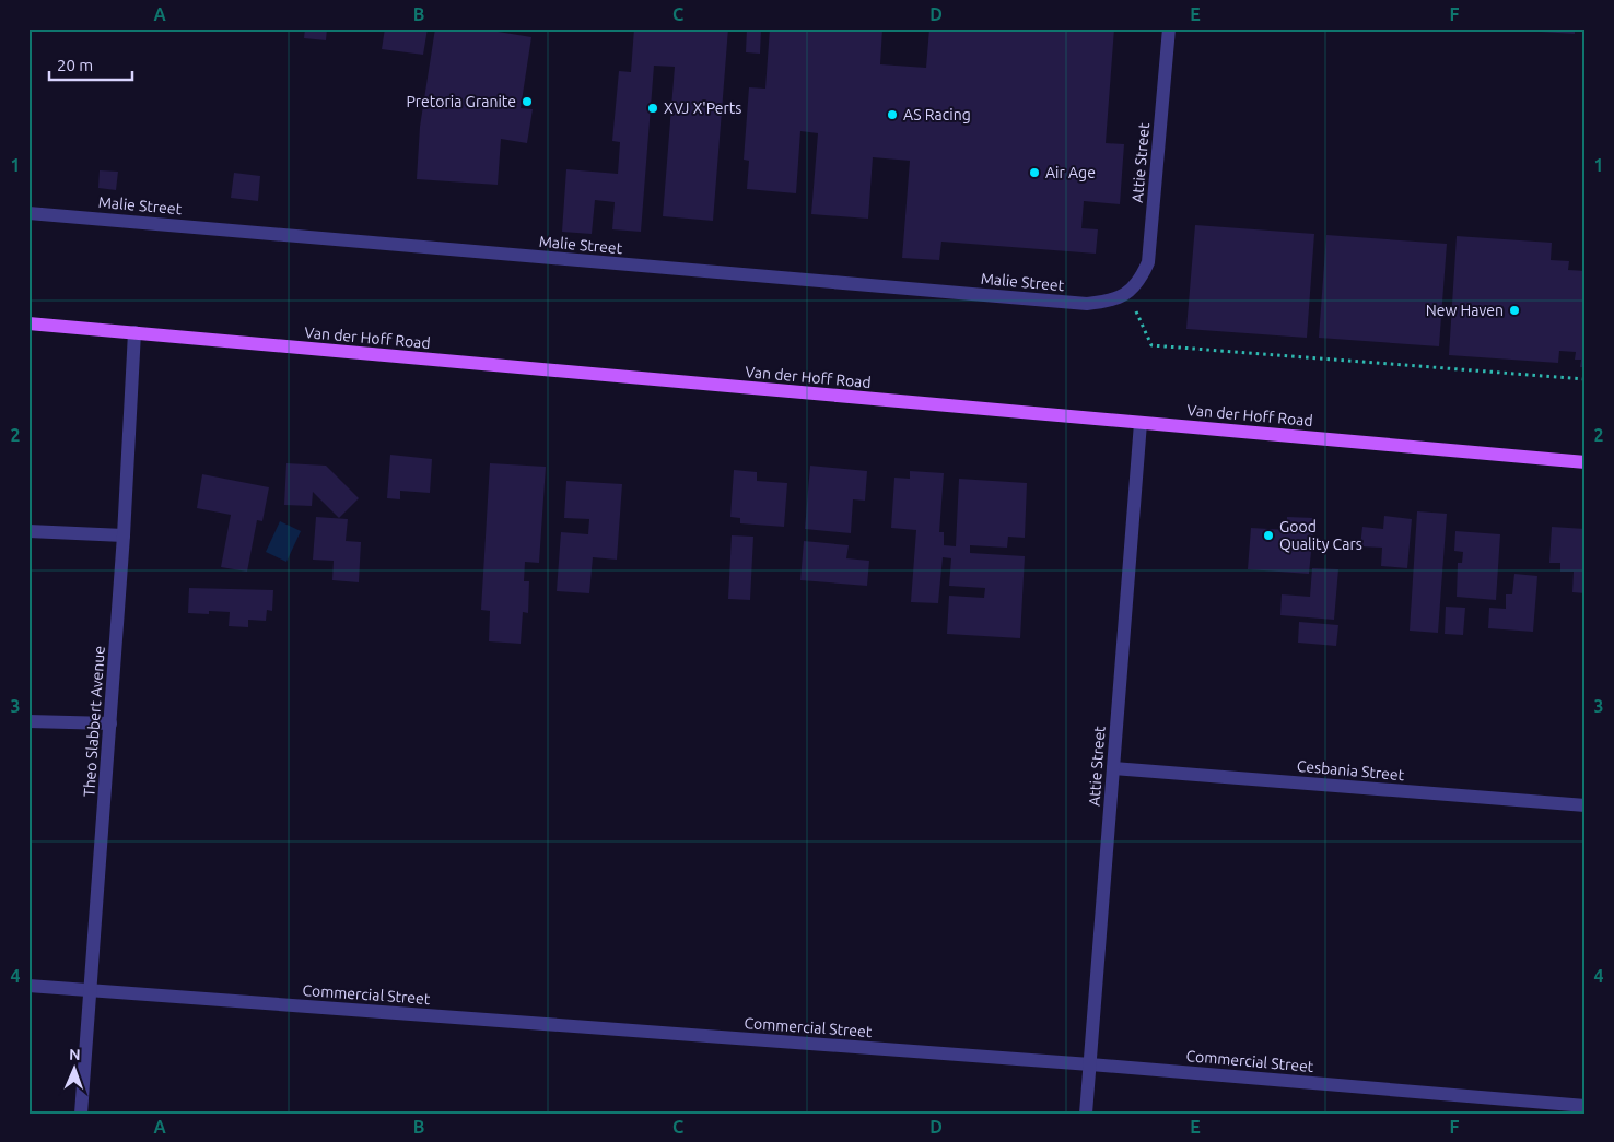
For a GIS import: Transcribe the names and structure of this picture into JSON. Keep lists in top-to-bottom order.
{
  "streets": {
    "main road": ["Van der Hoff Road"],
    "street": [
      "Attie Street",
      "Malie Street",
      "Theo Slabbert Avenue",
      "Cesbania Street",
      "Commercial Street"
    ]
  },
  "crossings": [
    ["Attie Street", "Malie Street"],
    ["Attie Street", "Van der Hoff Road"],
    ["Attie Street", "Cesbania Street"],
    ["Attie Street", "Commercial Street"],
    ["Van der Hoff Road", "Theo Slabbert Avenue"],
    ["Theo Slabbert Avenue", "Commercial Street"]
  ],
  "places": [
    "Pretoria Granite",
    "XVJ X'Perts",
    "AS Racing",
    "Air Age",
    "New Haven",
    "Good Quality Cars"
  ],
  "scale_bar": "20 m",
  "north": "top",
  "grid": {
    "columns": [
      "A",
      "B",
      "C",
      "D",
      "E",
      "F"
    ],
    "rows": [
      "1",
      "2",
      "3",
      "4"
    ]
  }
}
